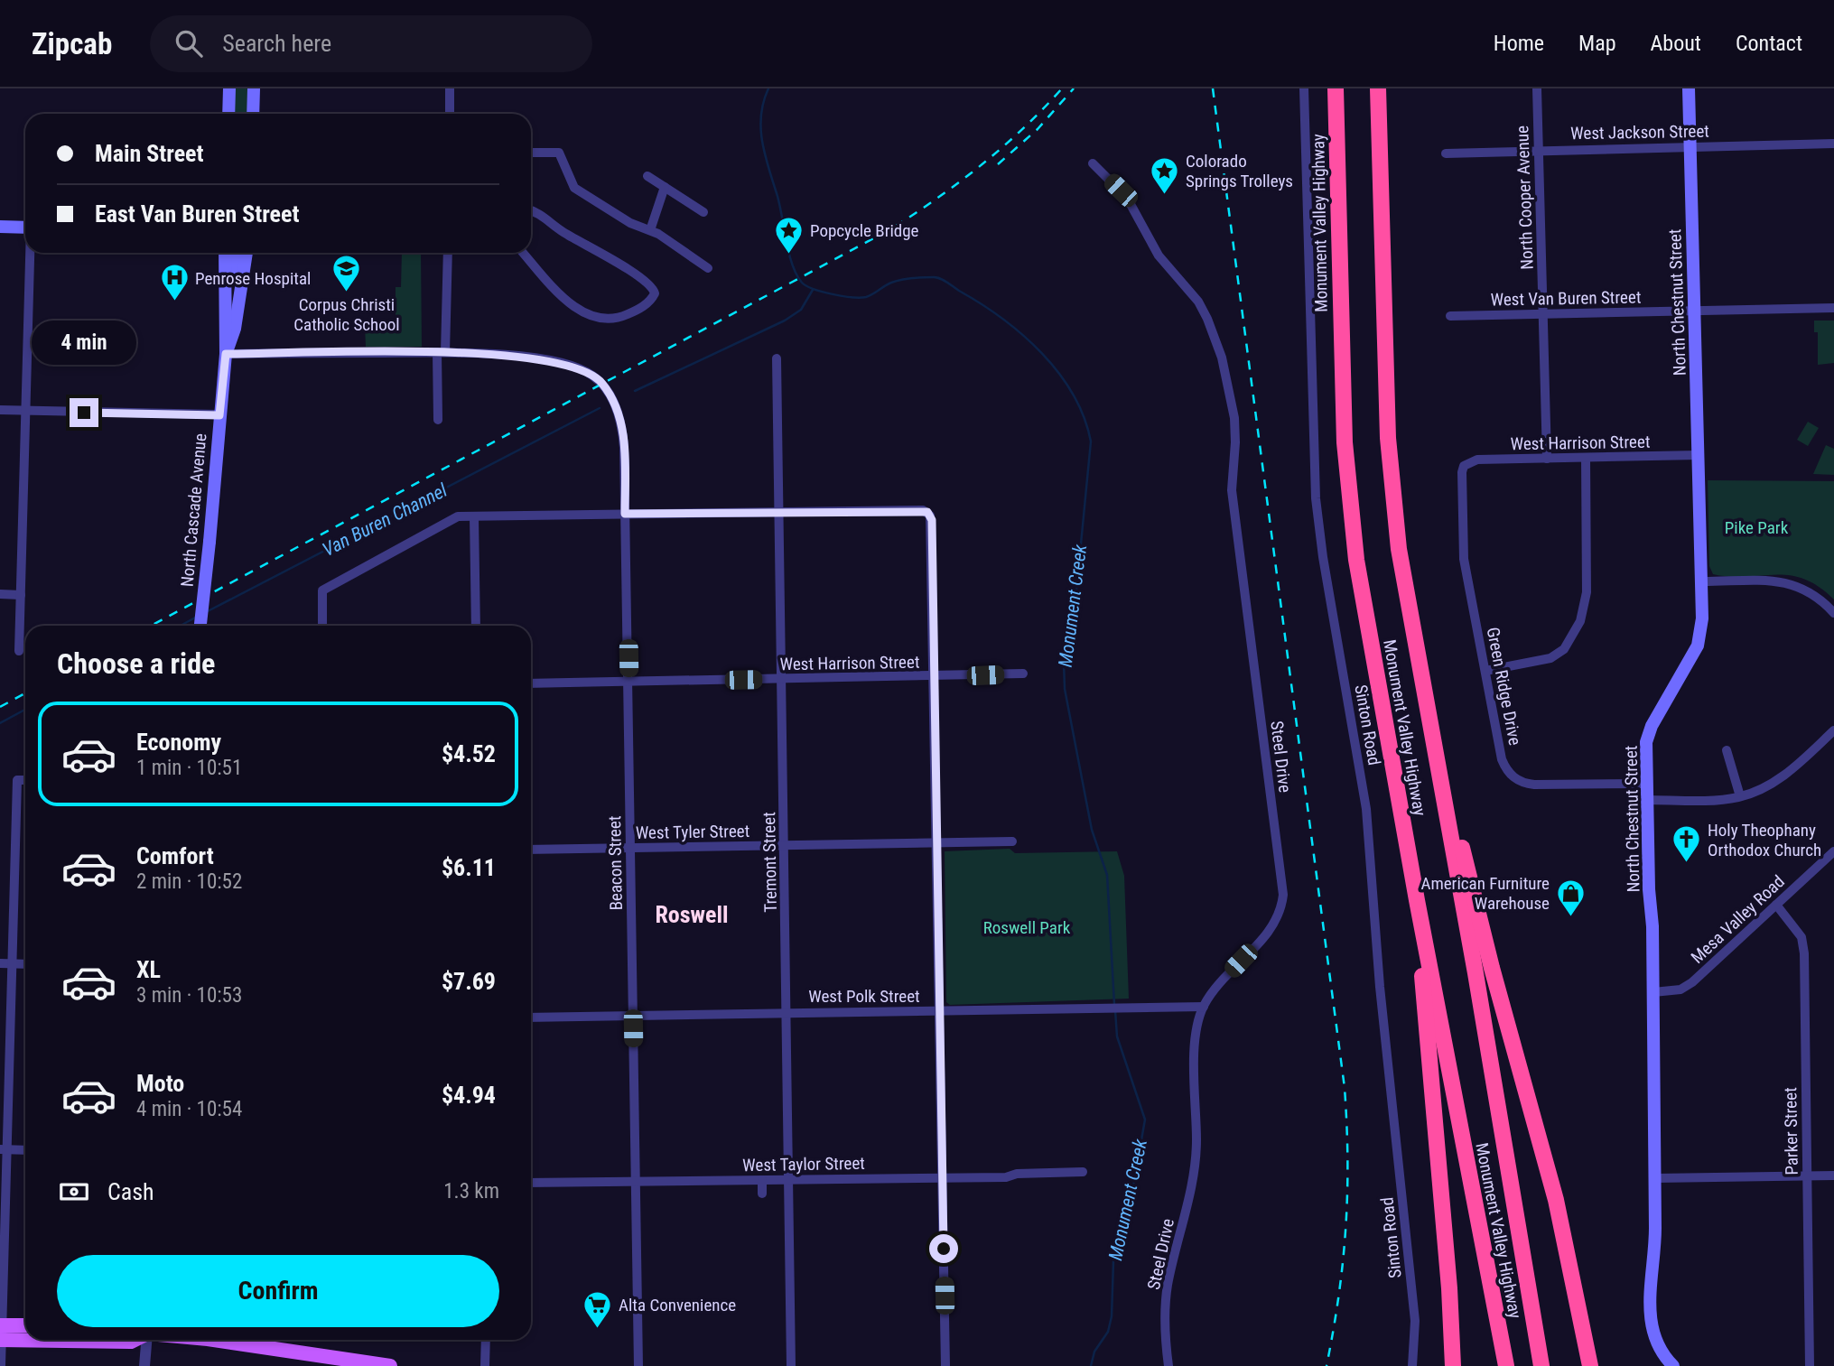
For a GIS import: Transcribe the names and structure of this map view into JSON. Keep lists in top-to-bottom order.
{
  "streets": {
    "highway": ["Monument Valley Highway"],
    "main road": ["North Chestnut Street", "North Cascade Avenue"],
    "street": [
      "West Jackson Street",
      "North Cooper Avenue",
      "West Van Buren Street",
      "West Harrison Street",
      "Green Ridge Drive",
      "Sinton Road",
      "Steel Drive",
      "West Tyler Street",
      "Tremont Street",
      "Beacon Street",
      "Mesa Valley Road",
      "West Polk Street",
      "Parker Street",
      "West Taylor Street"
    ]
  },
  "crossings": [
    ["West Jackson Street", "North Cooper Avenue"],
    ["West Jackson Street", "North Chestnut Street"],
    ["North Cooper Avenue", "West Van Buren Street"],
    ["North Cooper Avenue", "West Harrison Street"],
    ["West Van Buren Street", "North Chestnut Street"],
    ["North Chestnut Street", "West Harrison Street"],
    ["North Chestnut Street", "Green Ridge Drive"],
    ["North Chestnut Street", "Mesa Valley Road"],
    ["West Harrison Street", "Green Ridge Drive"],
    ["West Harrison Street", "Tremont Street"],
    ["West Harrison Street", "Beacon Street"],
    ["Steel Drive", "West Polk Street"],
    ["West Tyler Street", "Tremont Street"],
    ["West Tyler Street", "Beacon Street"],
    ["Tremont Street", "West Polk Street"],
    ["Tremont Street", "West Taylor Street"],
    ["Beacon Street", "West Polk Street"],
    ["Beacon Street", "West Taylor Street"],
    ["Mesa Valley Road", "Parker Street"]
  ],
  "districts": ["Roswell"],
  "water": ["Van Buren Channel", "Monument Creek"],
  "parks": ["Pike Park", "Roswell Park"],
  "places": {
    "place": ["Colorado Springs Trolleys", "Popcycle Bridge"],
    "school or university": ["Corpus Christi Catholic School"],
    "hospital": ["Penrose Hospital"],
    "church": ["Holy Theophany Orthodox Church"],
    "shop": ["American Furniture Warehouse"],
    "supermarket": ["Alta Convenience"]
  },
  "page": {
    "header": "Zipcab",
    "search": "Search here",
    "nav": [
      "Home",
      "Map",
      "About",
      "Contact"
    ],
    "banner": ["Main Street", "East Van Buren Street"],
    "bubble": "4 min",
    "heading": "Choose a ride",
    "list": [
      {
        "name": "Economy",
        "note": "1 min · 10:51",
        "value": "$4.52"
      },
      {
        "name": "Comfort",
        "note": "2 min · 10:52",
        "value": "$6.11"
      },
      {
        "name": "XL",
        "note": "3 min · 10:53",
        "value": "$7.69"
      },
      {
        "name": "Moto",
        "note": "4 min · 10:54",
        "value": "$4.94"
      }
    ],
    "pay": ["Cash", "1.3 km"],
    "buttons": "Confirm"
  }
}
